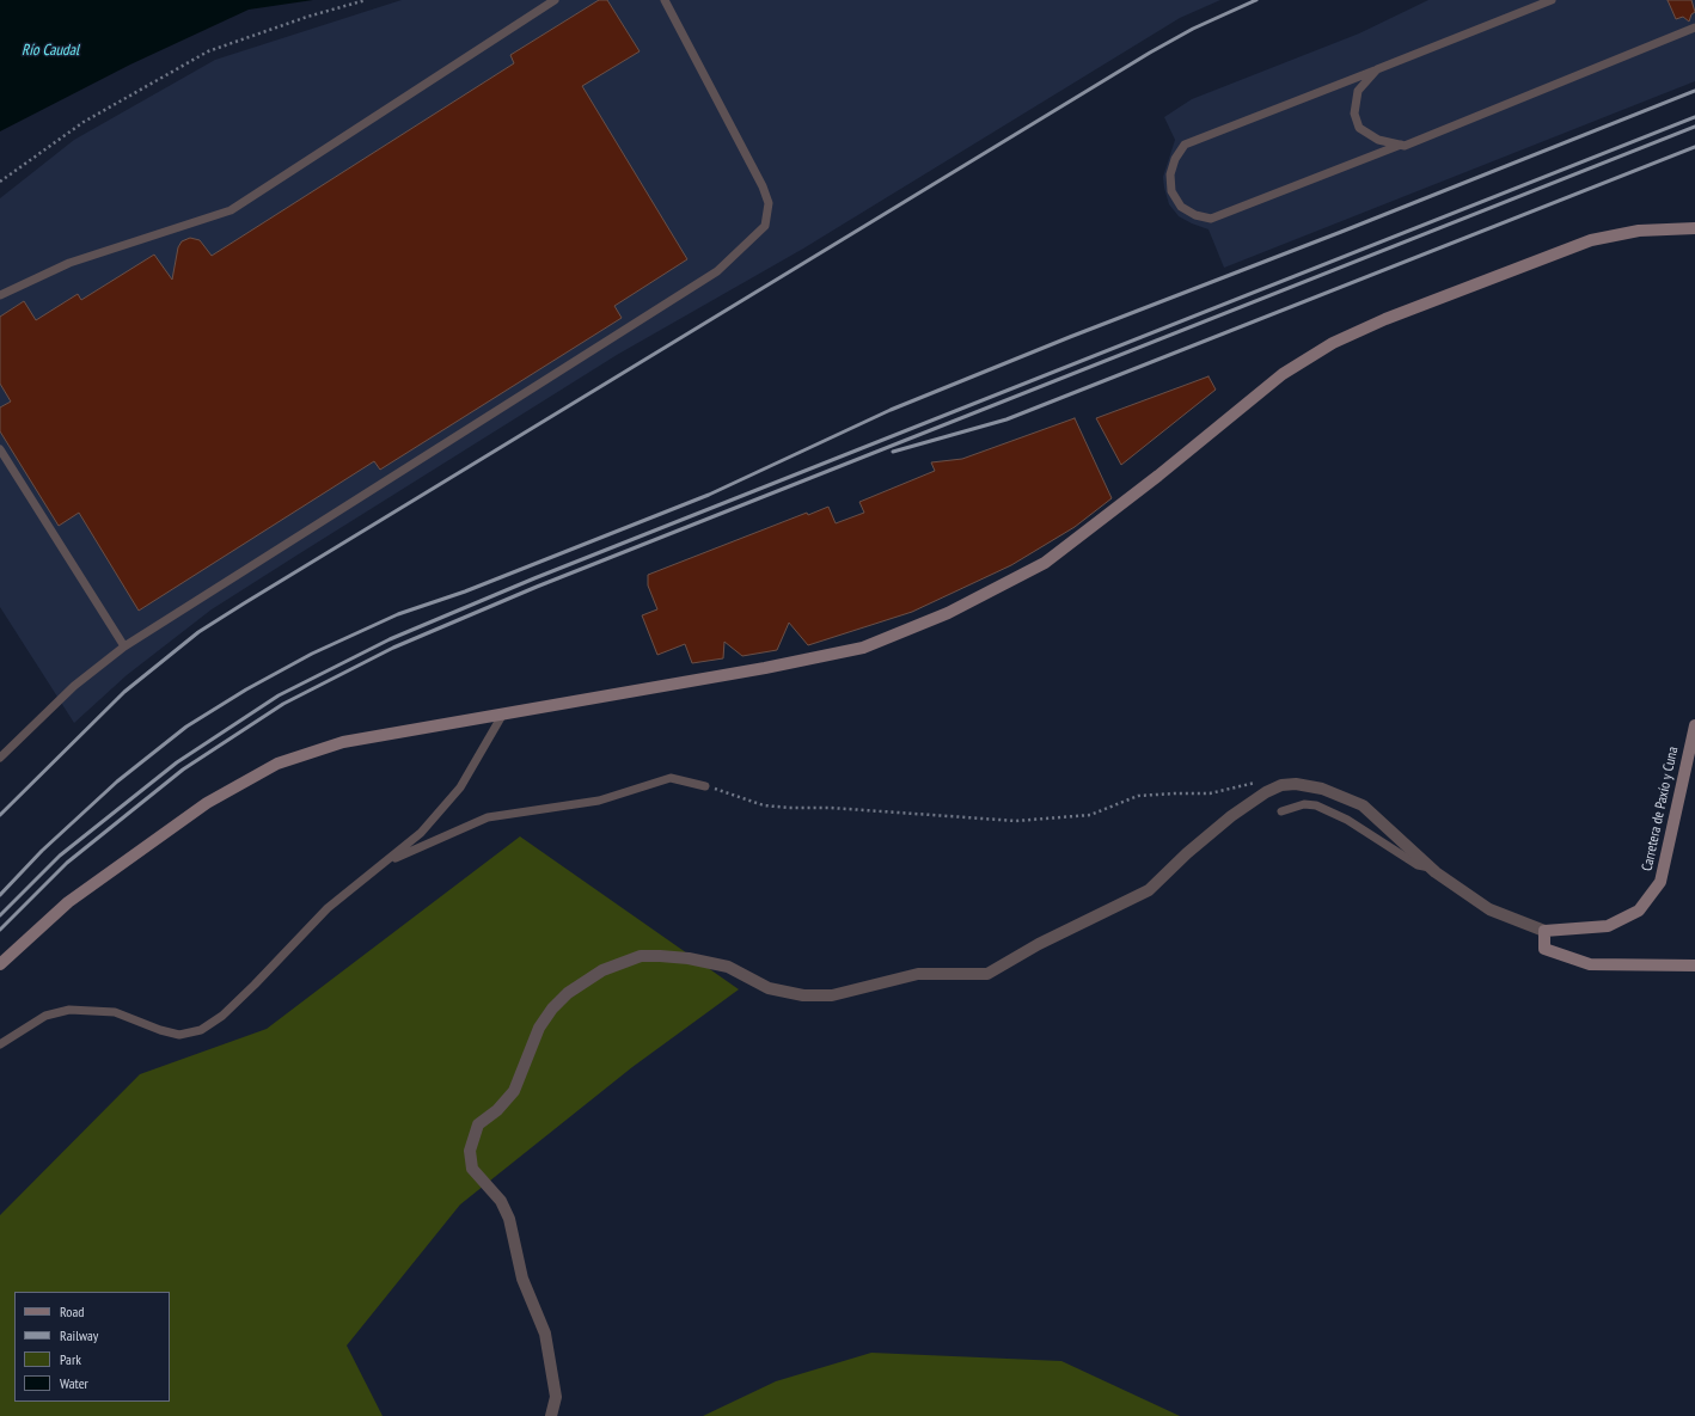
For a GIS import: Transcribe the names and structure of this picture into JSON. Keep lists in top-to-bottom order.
{
  "streets": {
    "street": ["Carretera de Paxío y Cuna"]
  },
  "water": ["Río Caudal"],
  "legend": [
    "Road",
    "Railway",
    "Park",
    "Water"
  ]
}
